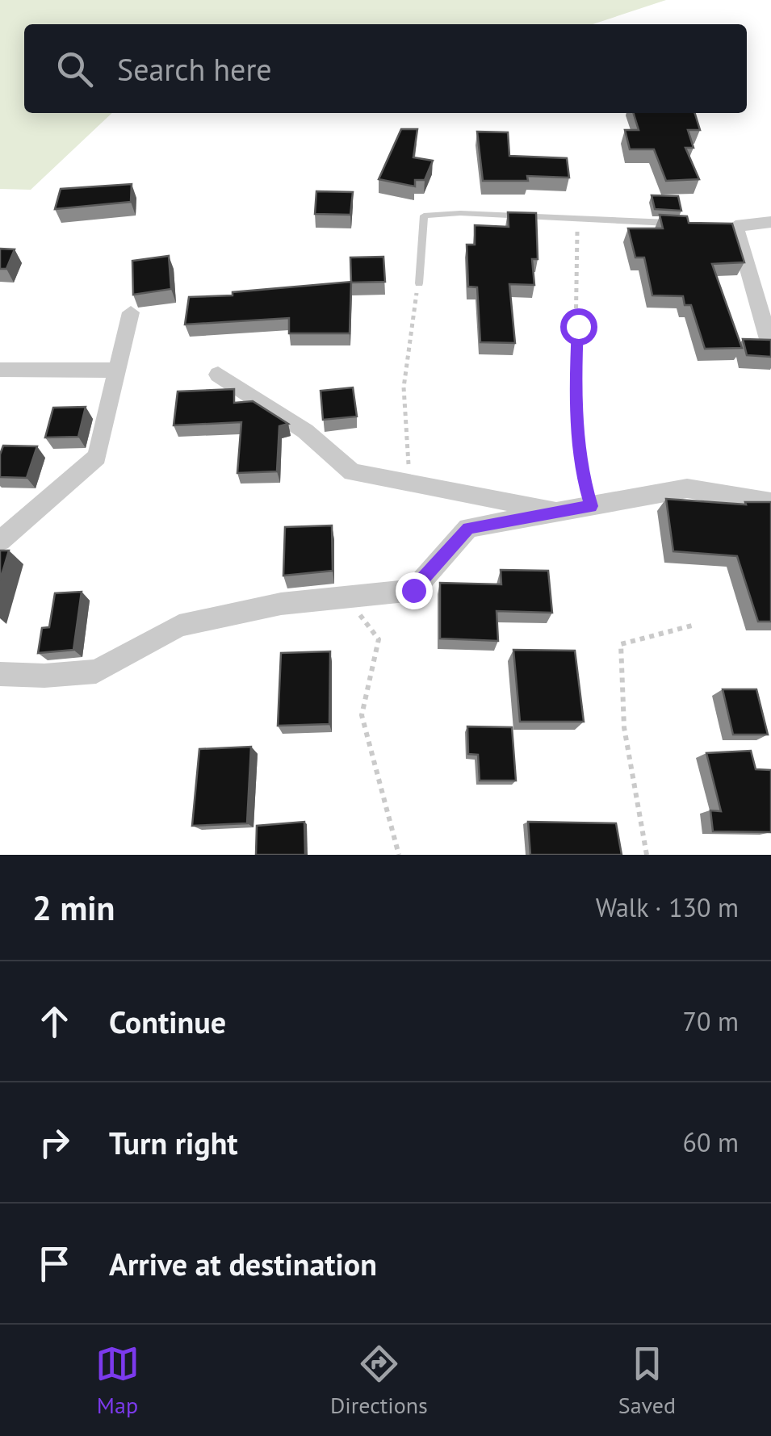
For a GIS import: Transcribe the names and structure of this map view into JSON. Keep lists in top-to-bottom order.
{
  "page": {
    "search": "Search here",
    "heading": ["2 min", "Walk · 130 m"],
    "list": [
      ["Continue", "70 m"],
      ["Turn right", "60 m"],
      "Arrive at destination"
    ],
    "nav": ["Map", "Directions", "Saved"]
  }
}
